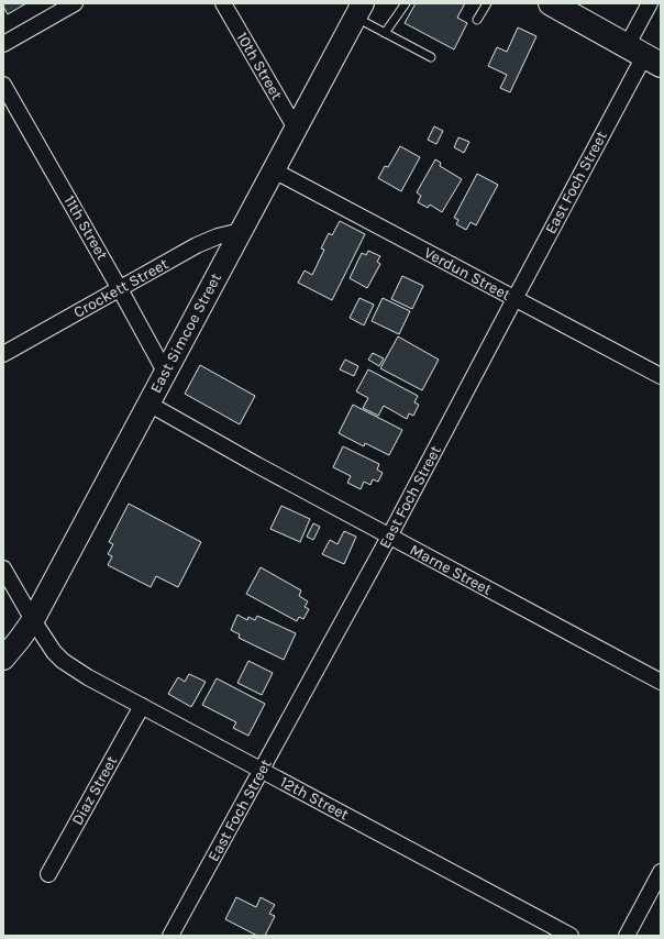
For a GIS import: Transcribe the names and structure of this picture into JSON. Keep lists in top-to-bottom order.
{
  "streets": {
    "street": [
      "10th Street",
      "East Foch Street",
      "11th Street",
      "Verdun Street",
      "Crockett Street",
      "East Simcoe Street",
      "Marne Street",
      "Diaz Street",
      "12th Street"
    ]
  },
  "crossings": [
    ["10th Street", "East Simcoe Street"],
    ["East Foch Street", "Verdun Street"],
    ["East Foch Street", "Marne Street"],
    ["East Foch Street", "12th Street"],
    ["11th Street", "Crockett Street"],
    ["11th Street", "East Simcoe Street"],
    ["Verdun Street", "East Simcoe Street"],
    ["Crockett Street", "East Simcoe Street"],
    ["East Simcoe Street", "Marne Street"],
    ["East Simcoe Street", "12th Street"],
    ["Diaz Street", "12th Street"]
  ]
}
